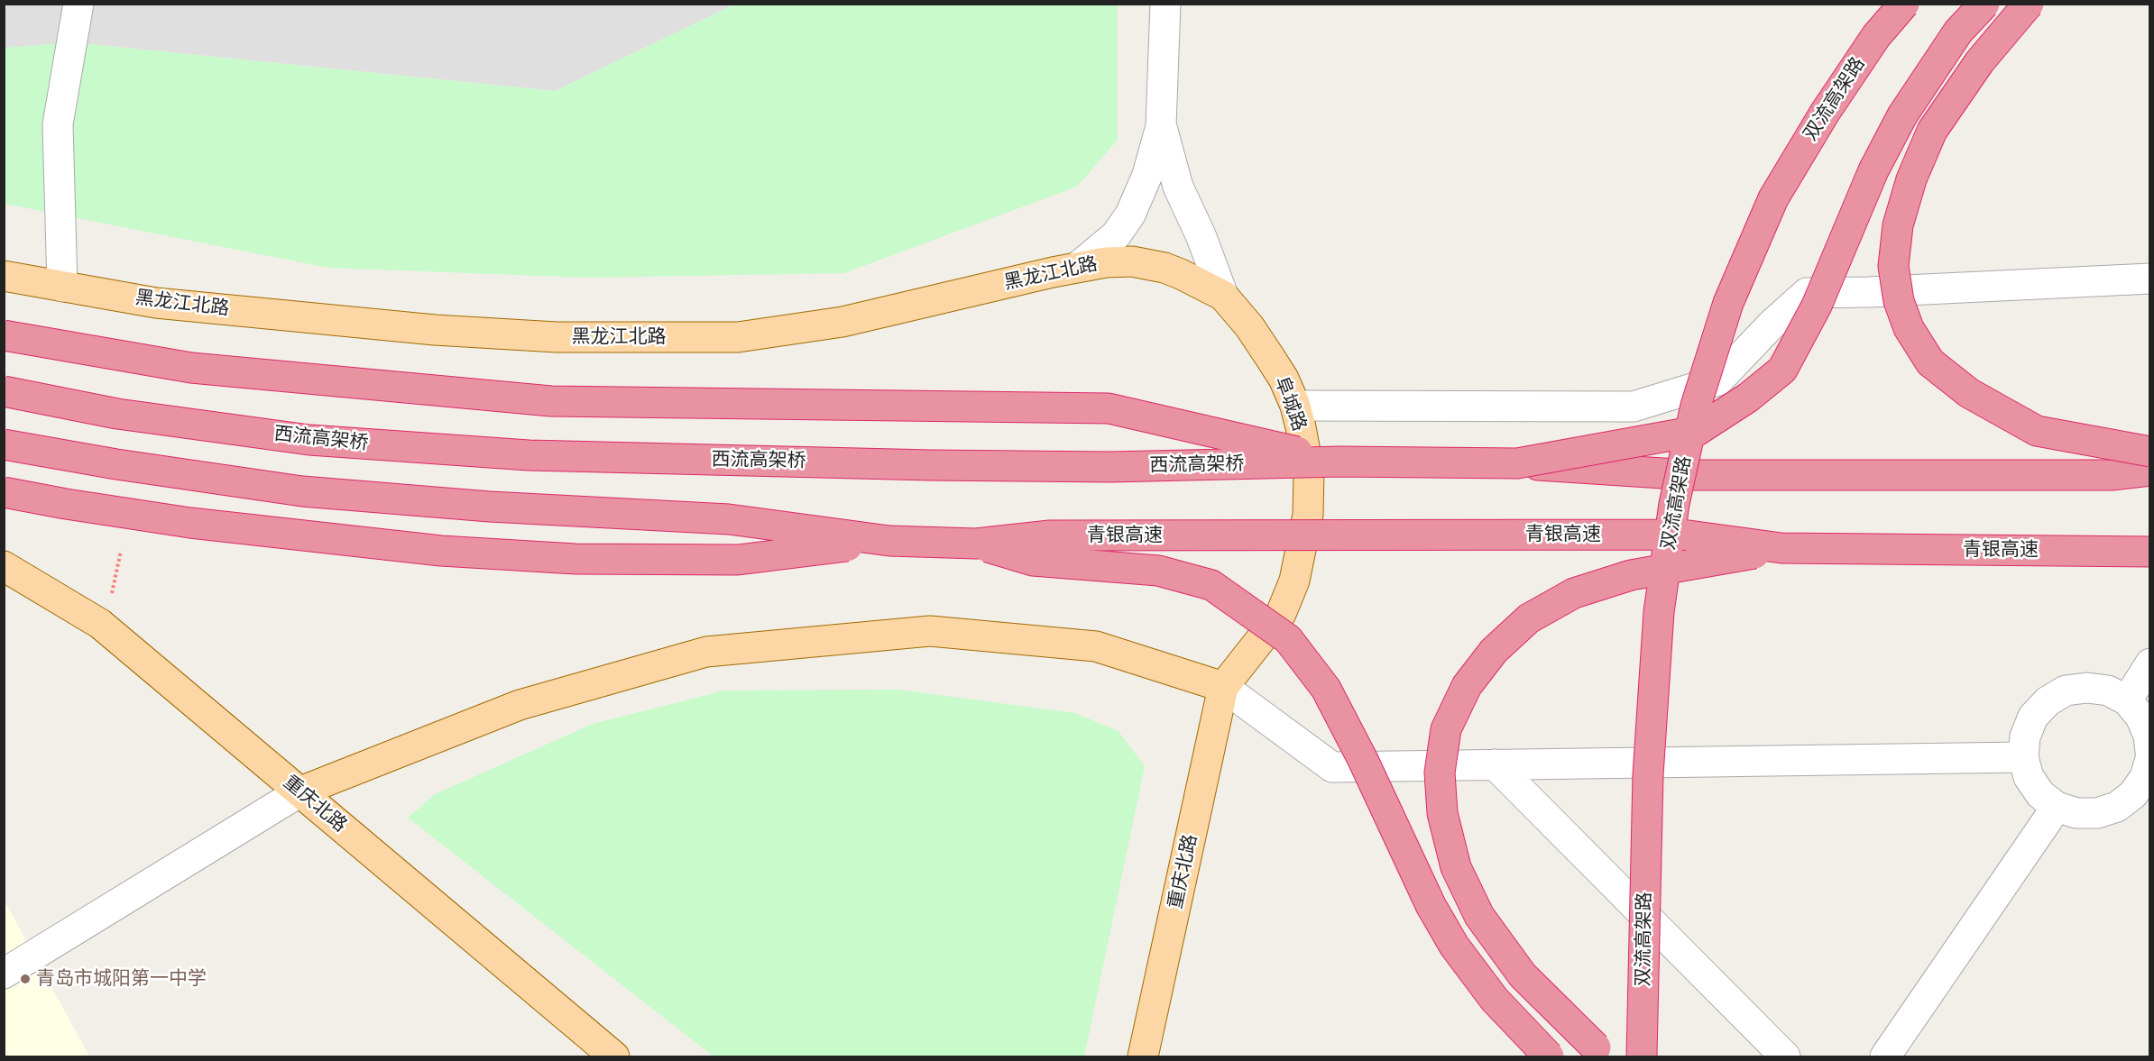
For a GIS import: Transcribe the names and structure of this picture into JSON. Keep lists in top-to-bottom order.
{
  "streets": {
    "highway": ["双流高架路", "西流高架桥", "青银高速"],
    "main road": ["黑龙江北路", "阜城路", "重庆北路"]
  },
  "crossings": [
    ["黑龙江北路", "阜城路"],
    ["阜城路", "重庆北路"]
  ],
  "places": ["青岛市城阳第一中学"]
}
